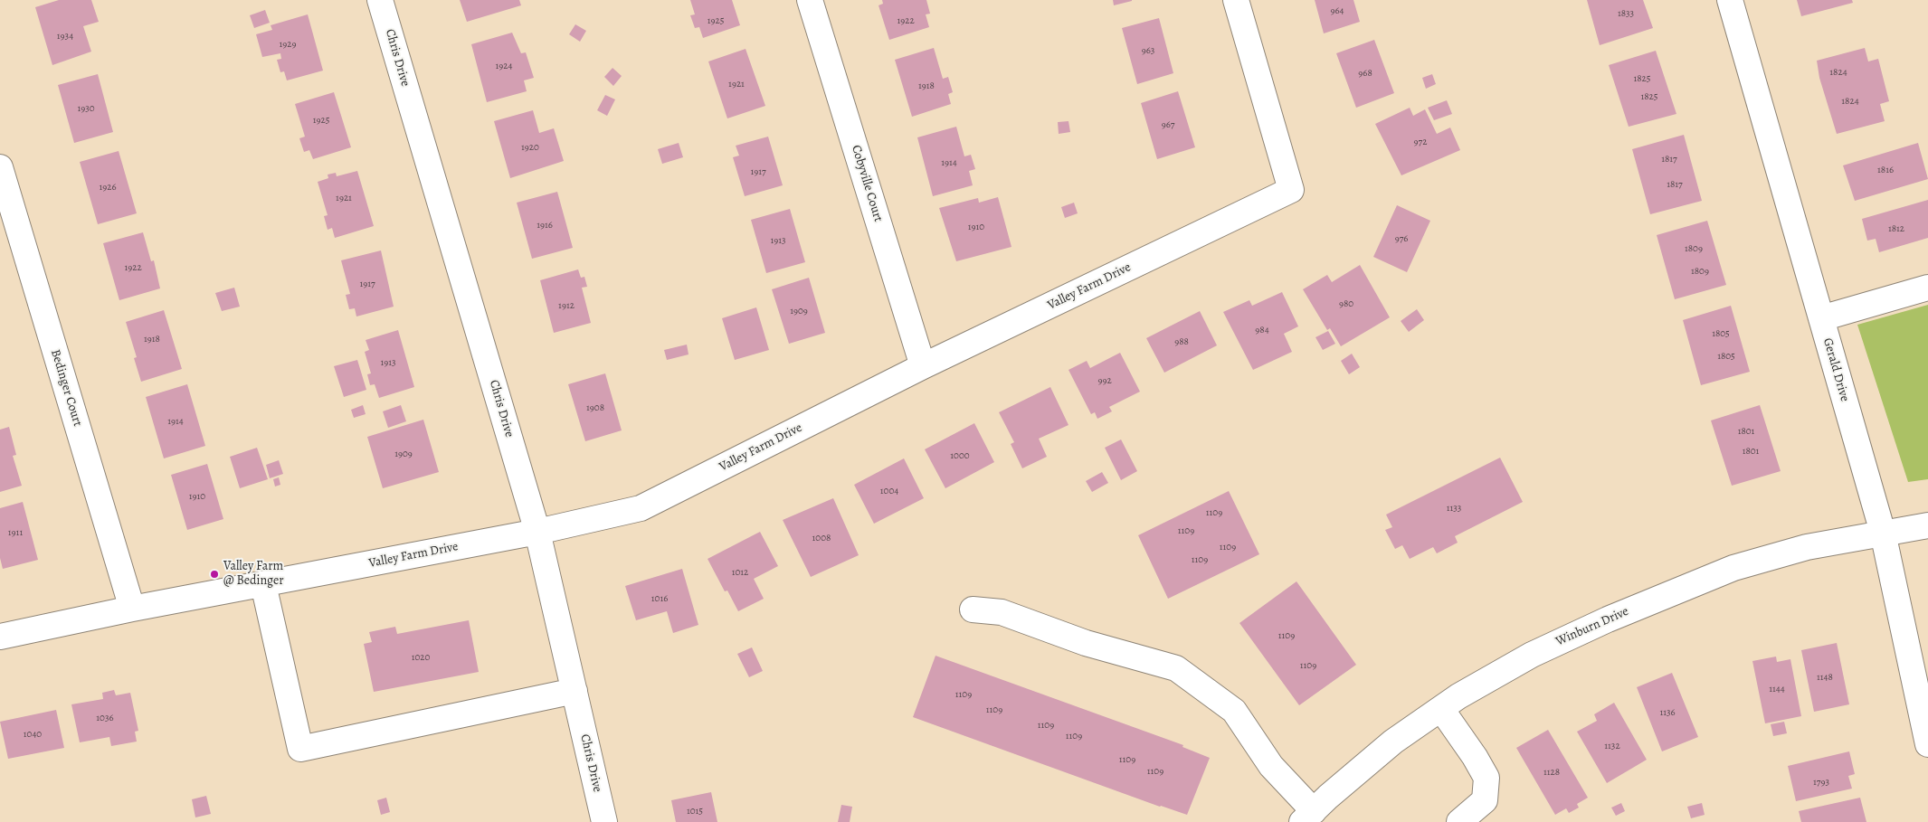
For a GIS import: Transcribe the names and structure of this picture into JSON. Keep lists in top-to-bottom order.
{
  "streets": {
    "street": [
      "Chris Drive",
      "Cobyville Court",
      "Valley Farm Drive",
      "Gerald Drive",
      "Bedinger Court",
      "Winburn Drive"
    ]
  },
  "crossings": [
    ["Chris Drive", "Valley Farm Drive"],
    ["Cobyville Court", "Valley Farm Drive"],
    ["Valley Farm Drive", "Bedinger Court"],
    ["Gerald Drive", "Winburn Drive"]
  ],
  "places": ["Valley Farm @ Bedinger"],
  "house_numbers": [
    "964",
    "1833",
    "1925",
    "1922",
    "1934",
    "1929",
    "963",
    "1924",
    "1824",
    "968",
    "1825",
    "1921",
    "1918",
    "1825",
    "1824",
    "1930",
    "1925",
    "967",
    "972",
    "1920",
    "1817",
    "1914",
    "1816",
    "1917",
    "1817",
    "1926",
    "1921",
    "1916",
    "1910",
    "1812",
    "976",
    "1913",
    "1809",
    "1922",
    "1809",
    "1917",
    "980",
    "1912",
    "1909",
    "984",
    "1805",
    "1918",
    "988",
    "1805",
    "1913",
    "992",
    "1908",
    "1914",
    "1801",
    "1801",
    "1909",
    "1000",
    "1004",
    "1910",
    "1133",
    "1109",
    "1109",
    "1911",
    "1008",
    "1109",
    "1109",
    "1012",
    "1016",
    "1109",
    "1020",
    "1109",
    "1148",
    "1144",
    "1109",
    "1109",
    "1136",
    "1036",
    "1109",
    "1040",
    "1109",
    "1132",
    "1109",
    "1109",
    "1128",
    "1793",
    "1015"
  ]
}
